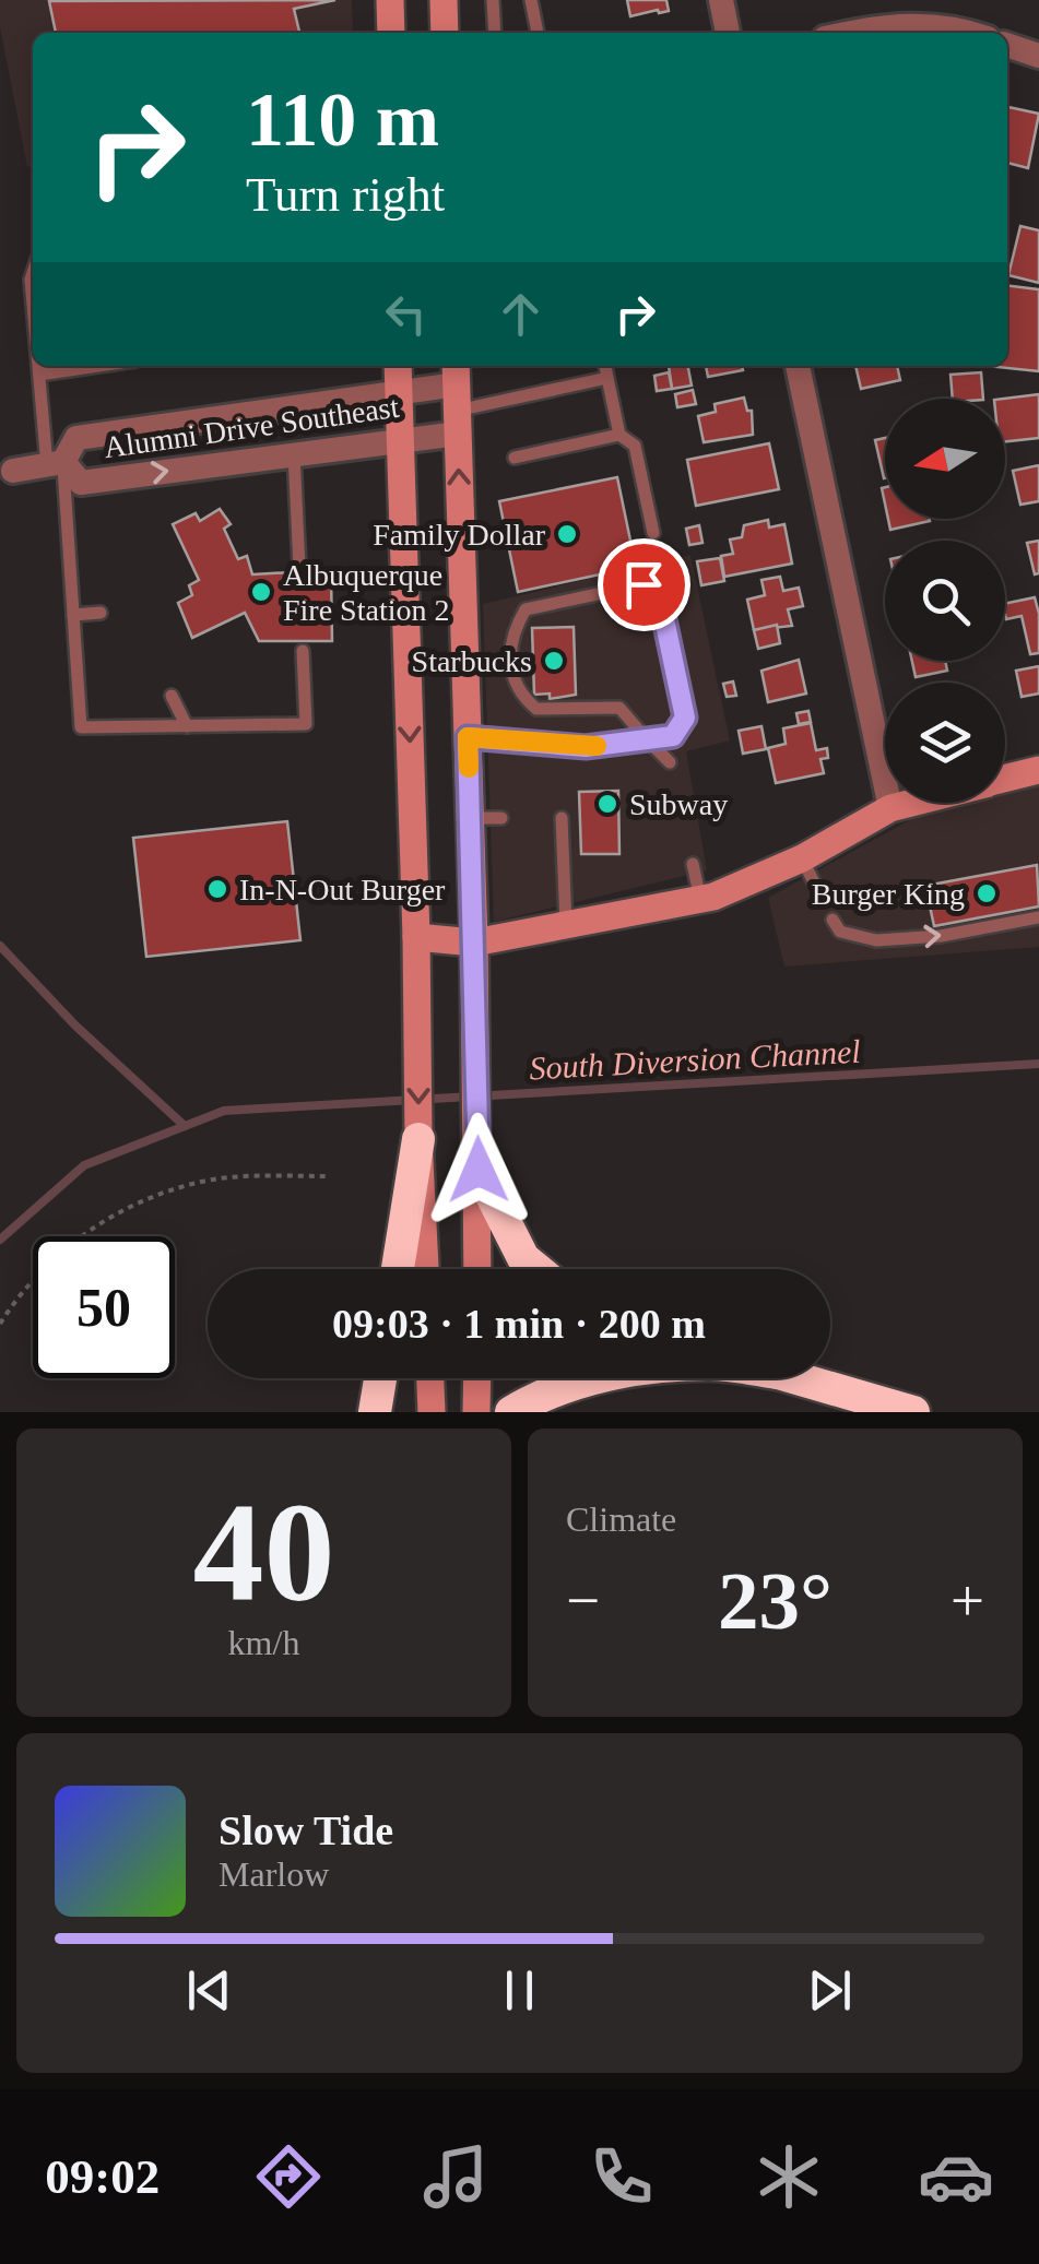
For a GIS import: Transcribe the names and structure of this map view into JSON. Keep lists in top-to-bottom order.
{
  "streets": {
    "street": ["Alumni Drive Southeast"]
  },
  "water": ["South Diversion Channel"],
  "places": [
    "Family Dollar",
    "Albuquerque Fire Station 2",
    "Starbucks",
    "Subway",
    "In-N-Out Burger",
    "Burger King"
  ],
  "north": "left",
  "page": {
    "turn": ["110 m", "Turn right"],
    "limit": "50",
    "trip": "09:03 · 1 min · 200 m",
    "tile": [
      ["40", "km/h"],
      "Climate"
    ],
    "heat": ["−", "23°", "+"],
    "song": ["Slow Tide", "Marlow"],
    "tabs": "09:02"
  }
}
